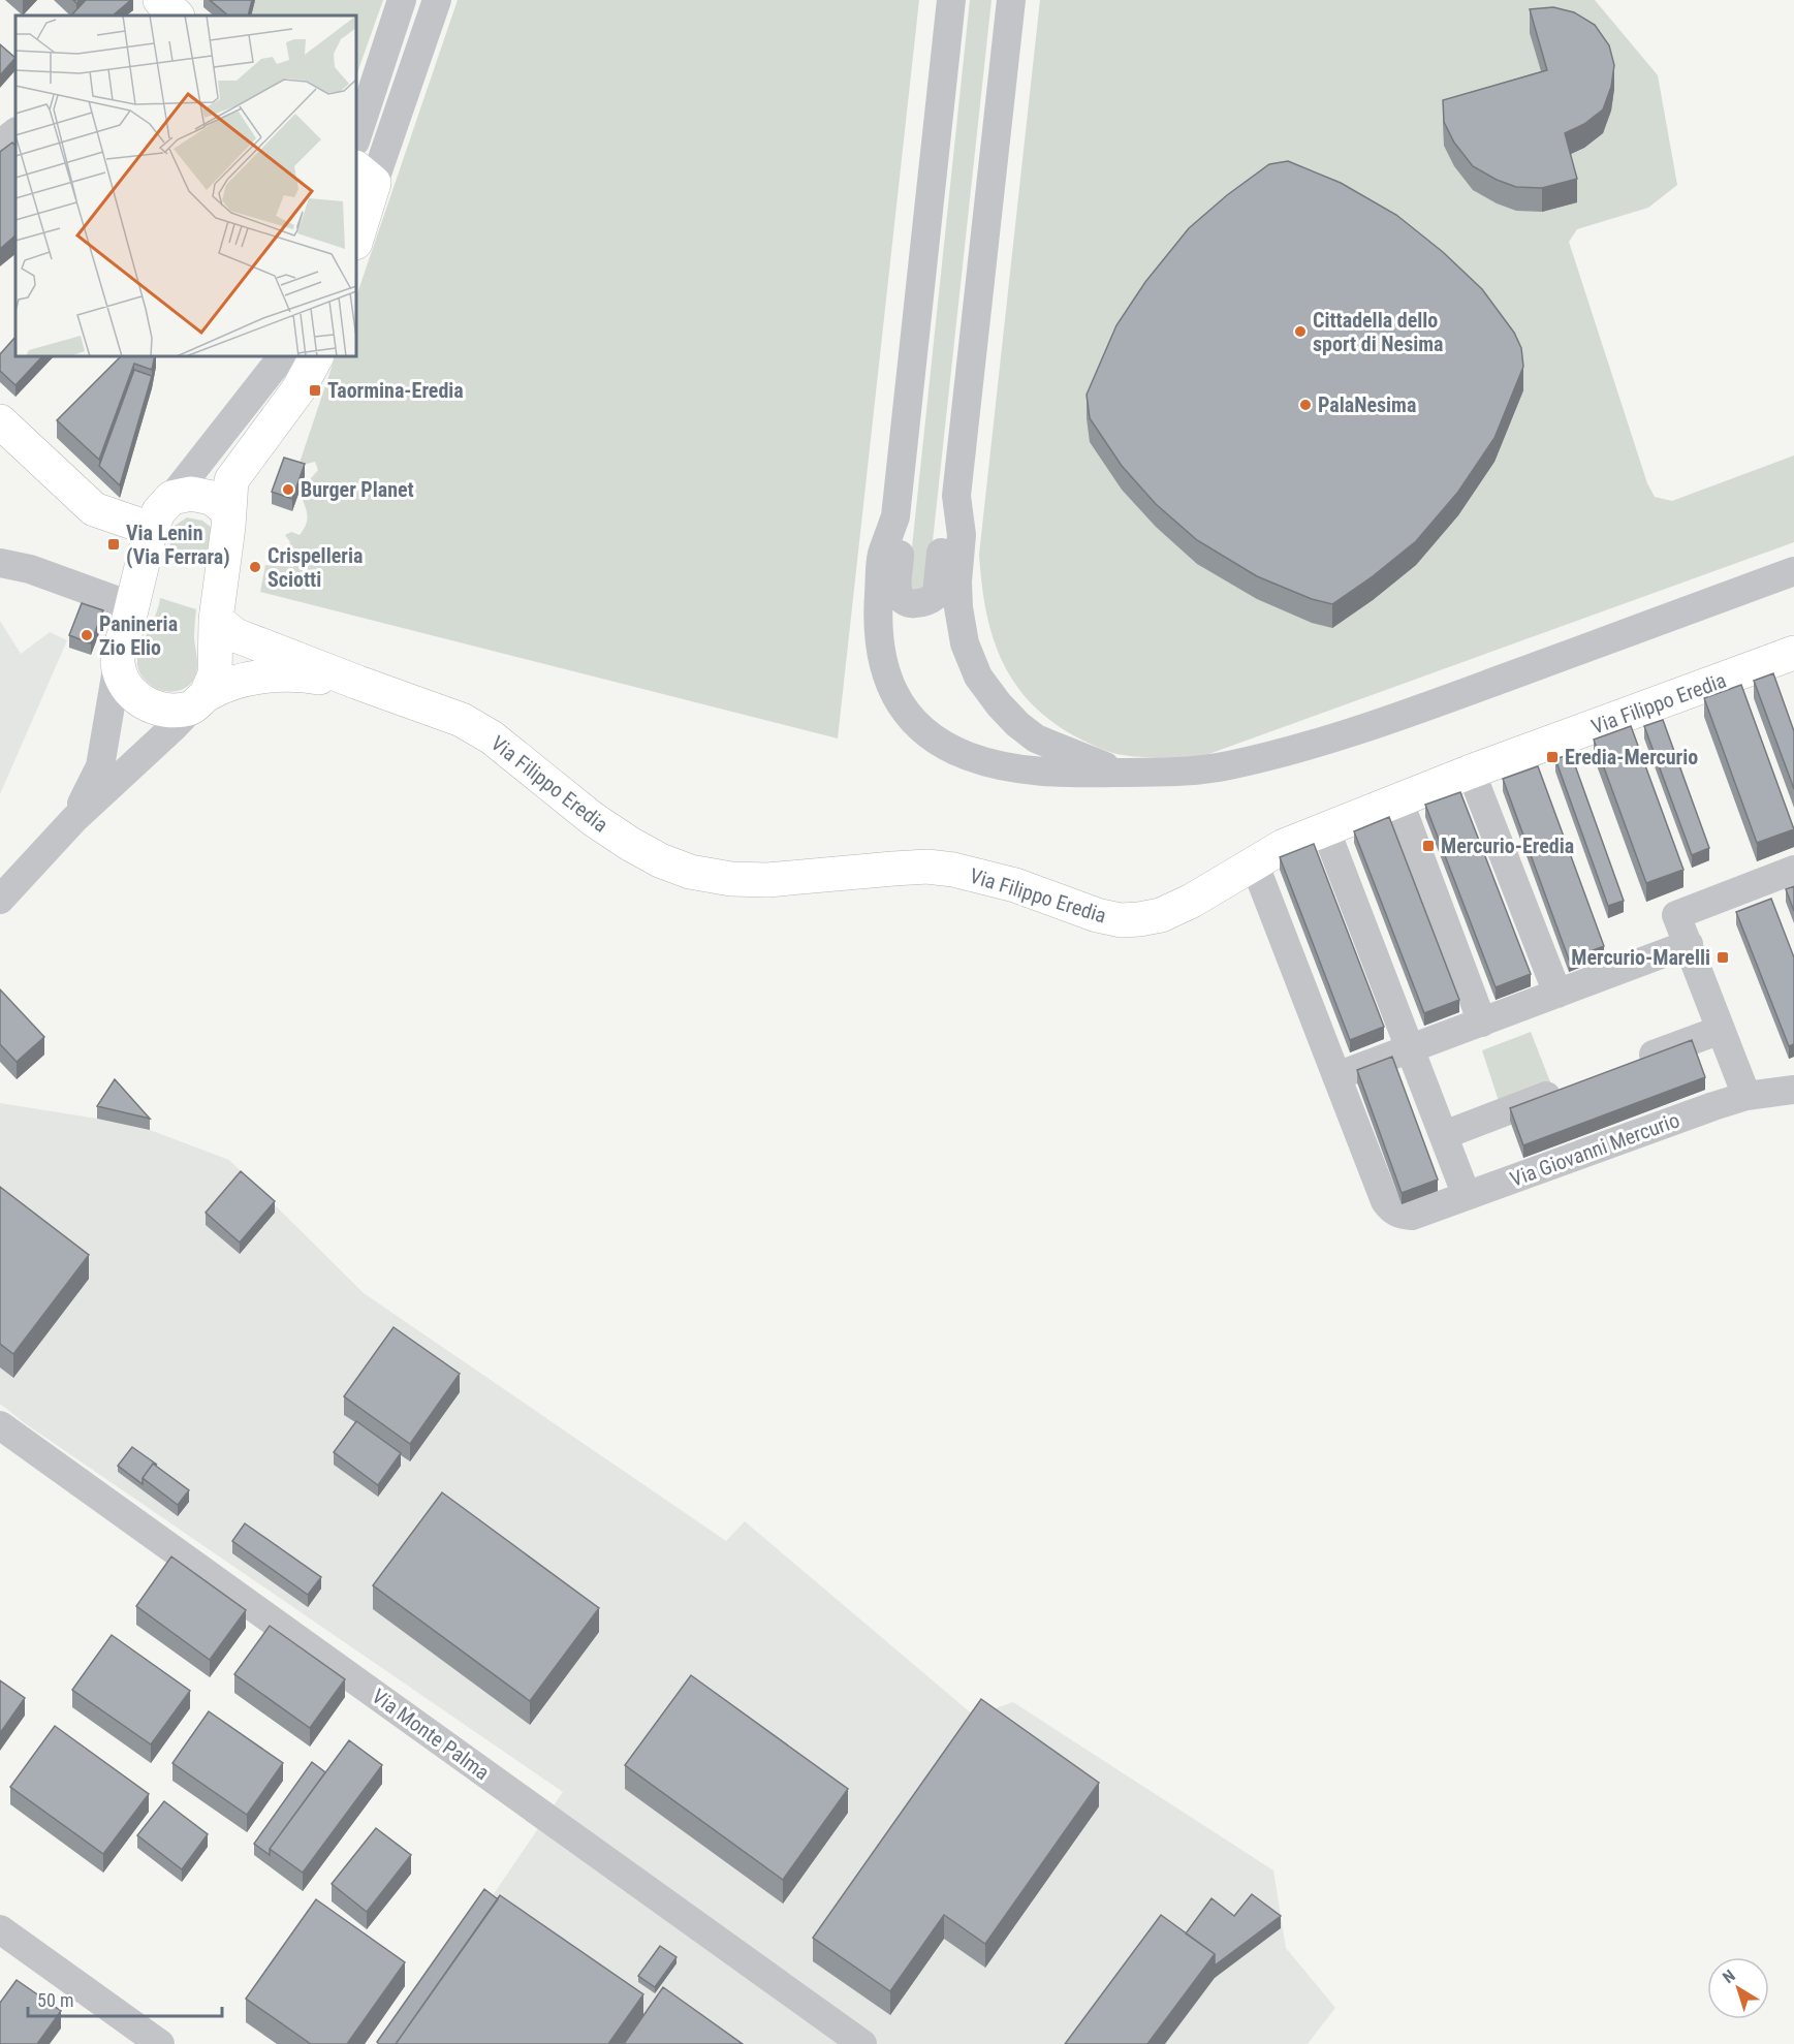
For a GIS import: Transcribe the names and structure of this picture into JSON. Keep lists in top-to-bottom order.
{
  "streets": {
    "main road": ["Via Filippo Eredia"],
    "street": ["Via Giovanni Mercurio", "Via Monte Palma"]
  },
  "places": {
    "other": [
      "Cittadella dello sport di Nesima",
      "PalaNesima",
      "Burger Planet",
      "Crispelleria Sciotti",
      "Panineria Zio Elio"
    ],
    "transit": [
      "Taormina-Eredia",
      "Via Lenin (Via Ferrara)",
      "Eredia-Mercurio",
      "Mercurio-Eredia",
      "Mercurio-Marelli"
    ]
  },
  "scale_bar": "50 m",
  "north": "top left"
}
